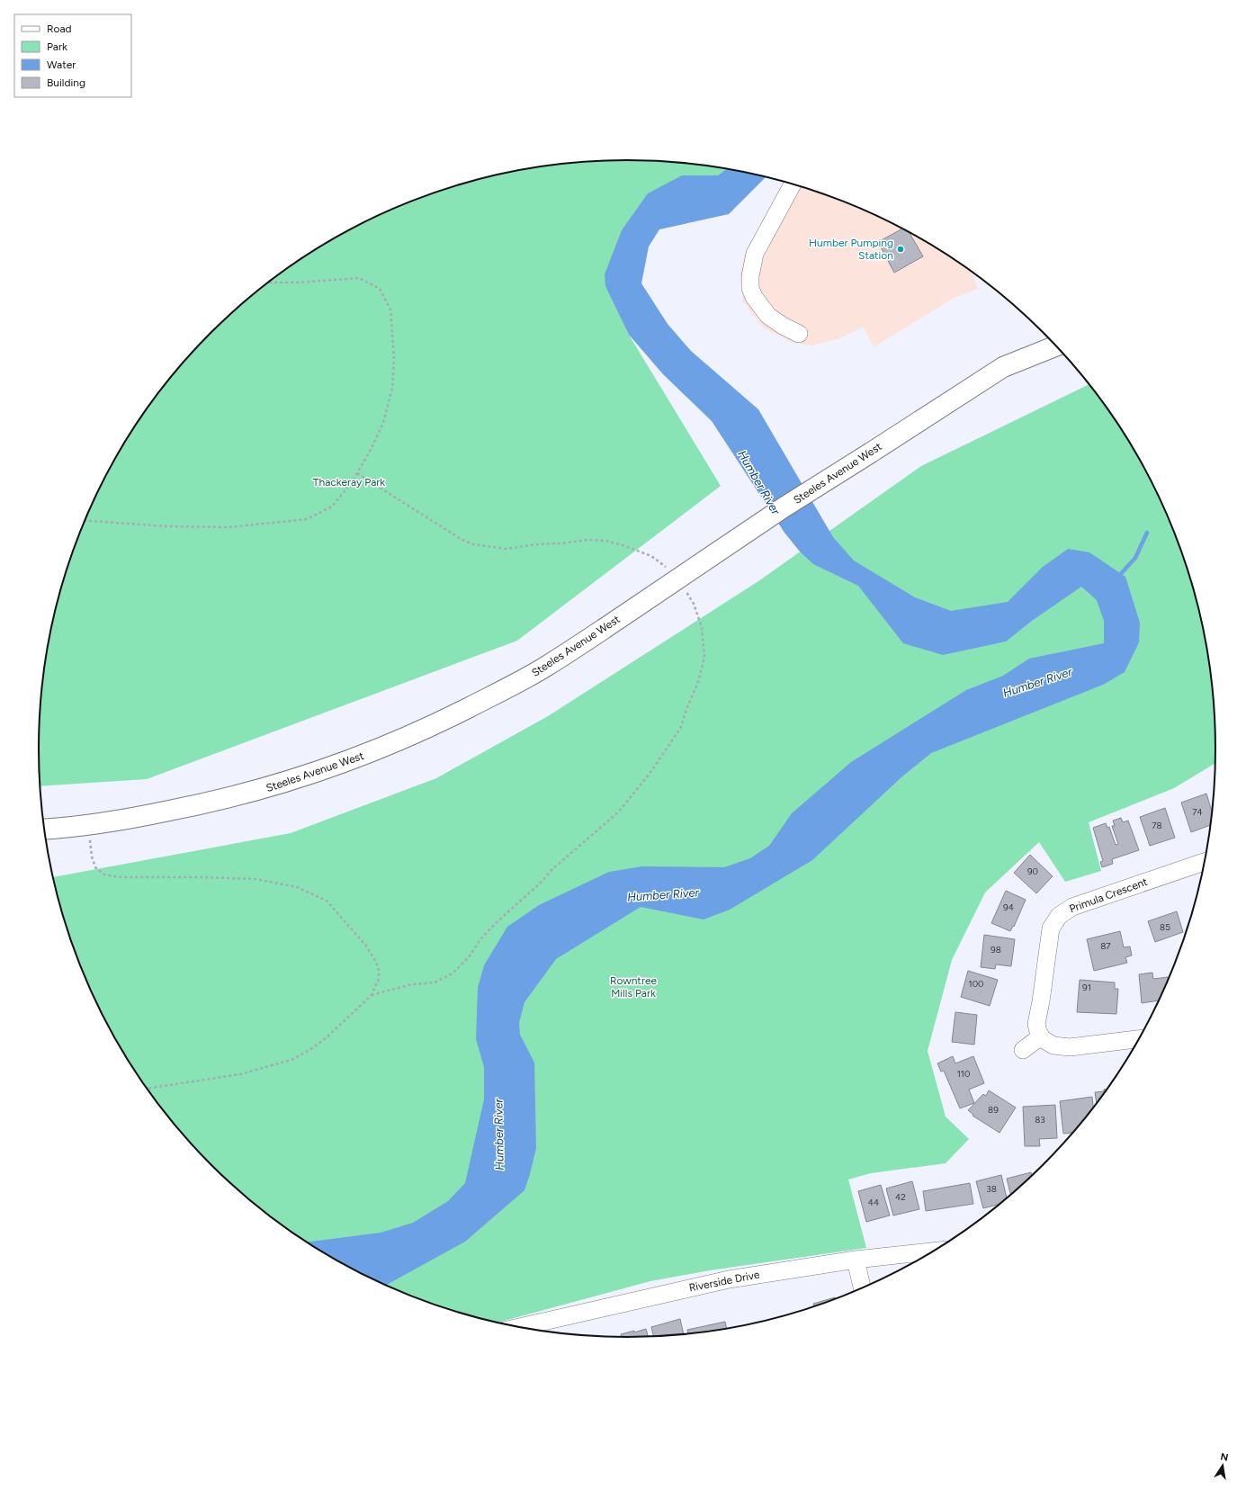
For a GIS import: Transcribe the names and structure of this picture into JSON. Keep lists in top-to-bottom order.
{
  "streets": {
    "main road": ["Steeles Avenue West"],
    "street": ["Primula Crescent", "Riverside Drive"]
  },
  "water": ["Humber River"],
  "parks": ["Thackeray Park", "Rowntree Mills Park"],
  "places": ["Humber Pumping Station"],
  "house_numbers": [
    "74",
    "78",
    "90",
    "94",
    "85",
    "87",
    "98",
    "100",
    "91",
    "110",
    "89",
    "83",
    "38",
    "42",
    "44"
  ],
  "legend": [
    "Road",
    "Park",
    "Water",
    "Building"
  ],
  "north": "top"
}
